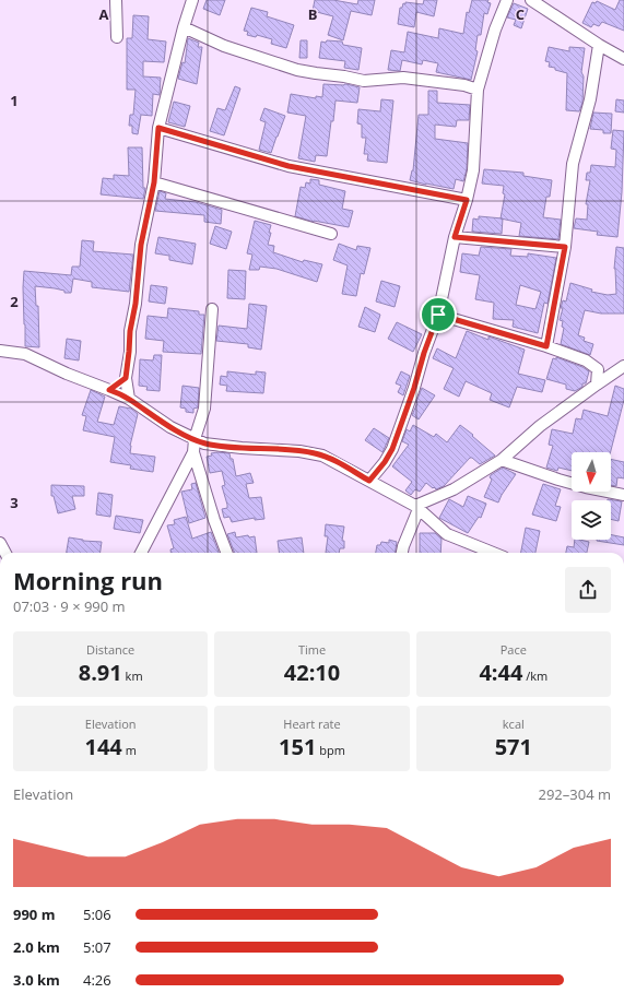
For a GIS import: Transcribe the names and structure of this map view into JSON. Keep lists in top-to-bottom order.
{
  "north": "bottom",
  "page": {
    "heading": ["Morning run", "07:03 · 9 × 990 m"],
    "stats": [
      ["Distance", "8.91 km"],
      ["Time", "42:10"],
      ["Pace", "4:44 /km"],
      ["Elevation", "144 m"],
      ["Heart rate", "151 bpm"],
      ["kcal", "571"]
    ],
    "chart": ["Elevation", "292–304 m"],
    "list": [
      {
        "name": "990 m",
        "note": "5:06"
      },
      {
        "name": "2.0 km",
        "note": "5:07"
      },
      {
        "name": "3.0 km",
        "note": "4:26"
      }
    ]
  },
  "grid": {
    "columns": ["A", "B", "C"],
    "rows": ["1", "2", "3"]
  }
}
